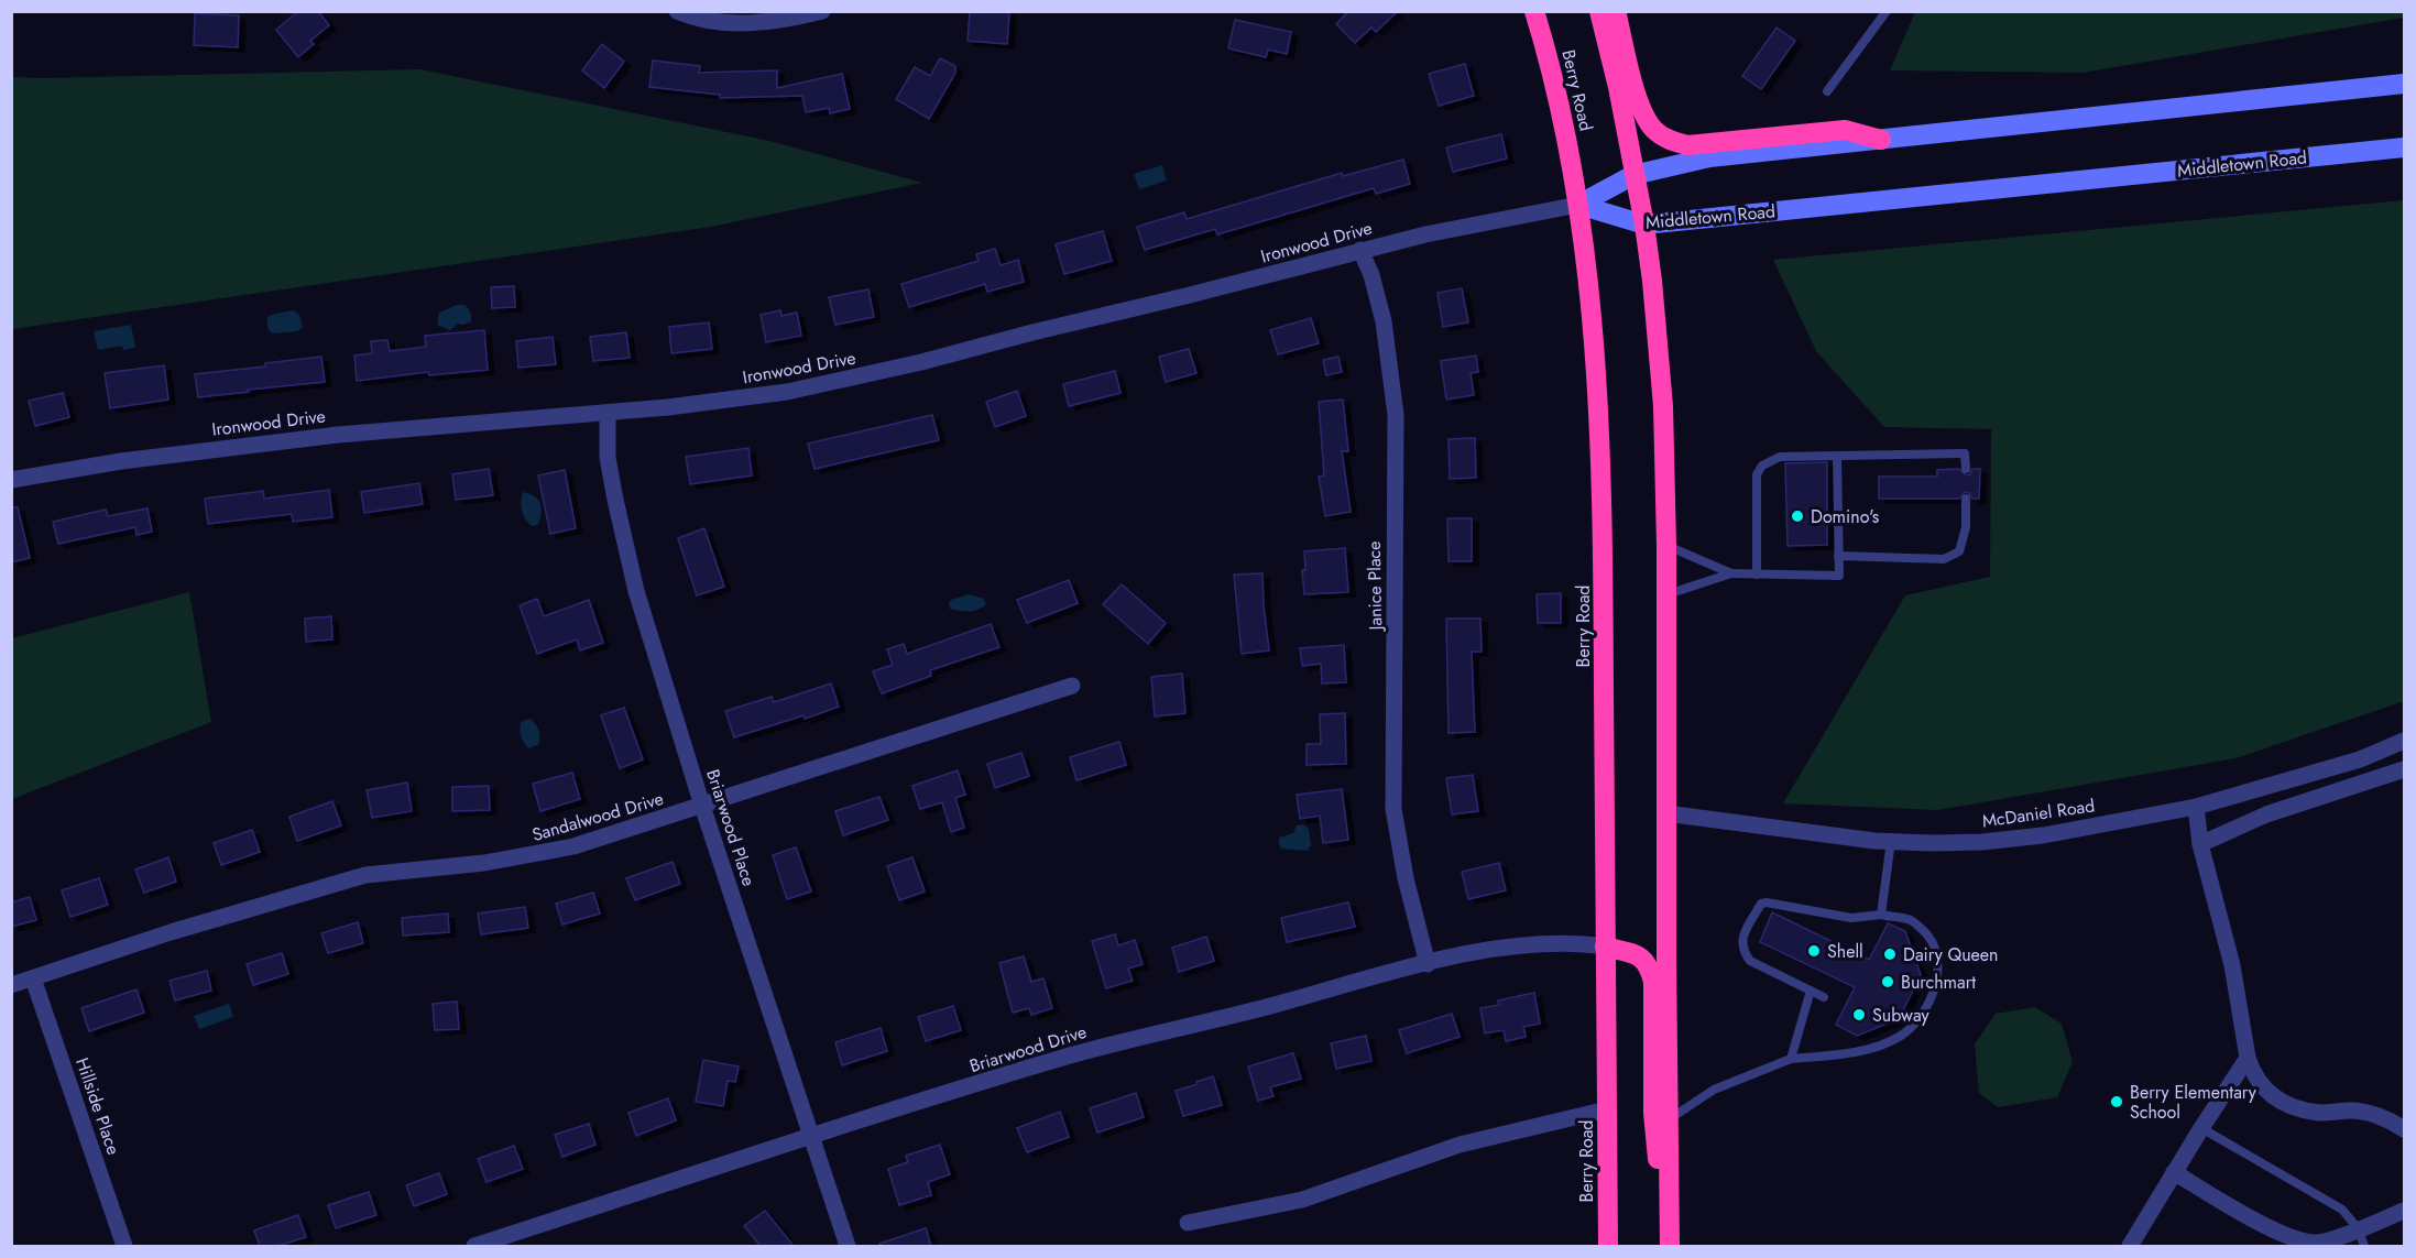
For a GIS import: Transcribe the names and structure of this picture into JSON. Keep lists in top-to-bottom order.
{
  "streets": {
    "highway": ["Berry Road"],
    "main road": ["Middletown Road"],
    "street": [
      "Ironwood Drive",
      "Janice Place",
      "McDaniel Road",
      "Sandalwood Drive",
      "Briarwood Place",
      "Briarwood Drive",
      "Hillside Place"
    ]
  },
  "crossings": [
    ["Berry Road", "Middletown Road"],
    ["Berry Road", "Ironwood Drive"],
    ["Berry Road", "Briarwood Drive"],
    ["Middletown Road", "Ironwood Drive"],
    ["Ironwood Drive", "Janice Place"],
    ["Ironwood Drive", "Briarwood Place"],
    ["Janice Place", "Briarwood Drive"],
    ["Sandalwood Drive", "Briarwood Place"],
    ["Sandalwood Drive", "Hillside Place"],
    ["Briarwood Place", "Briarwood Drive"]
  ],
  "places": [
    "Domino's",
    "Shell",
    "Dairy Queen",
    "Burchmart",
    "Subway",
    "Berry Elementary School"
  ]
}
